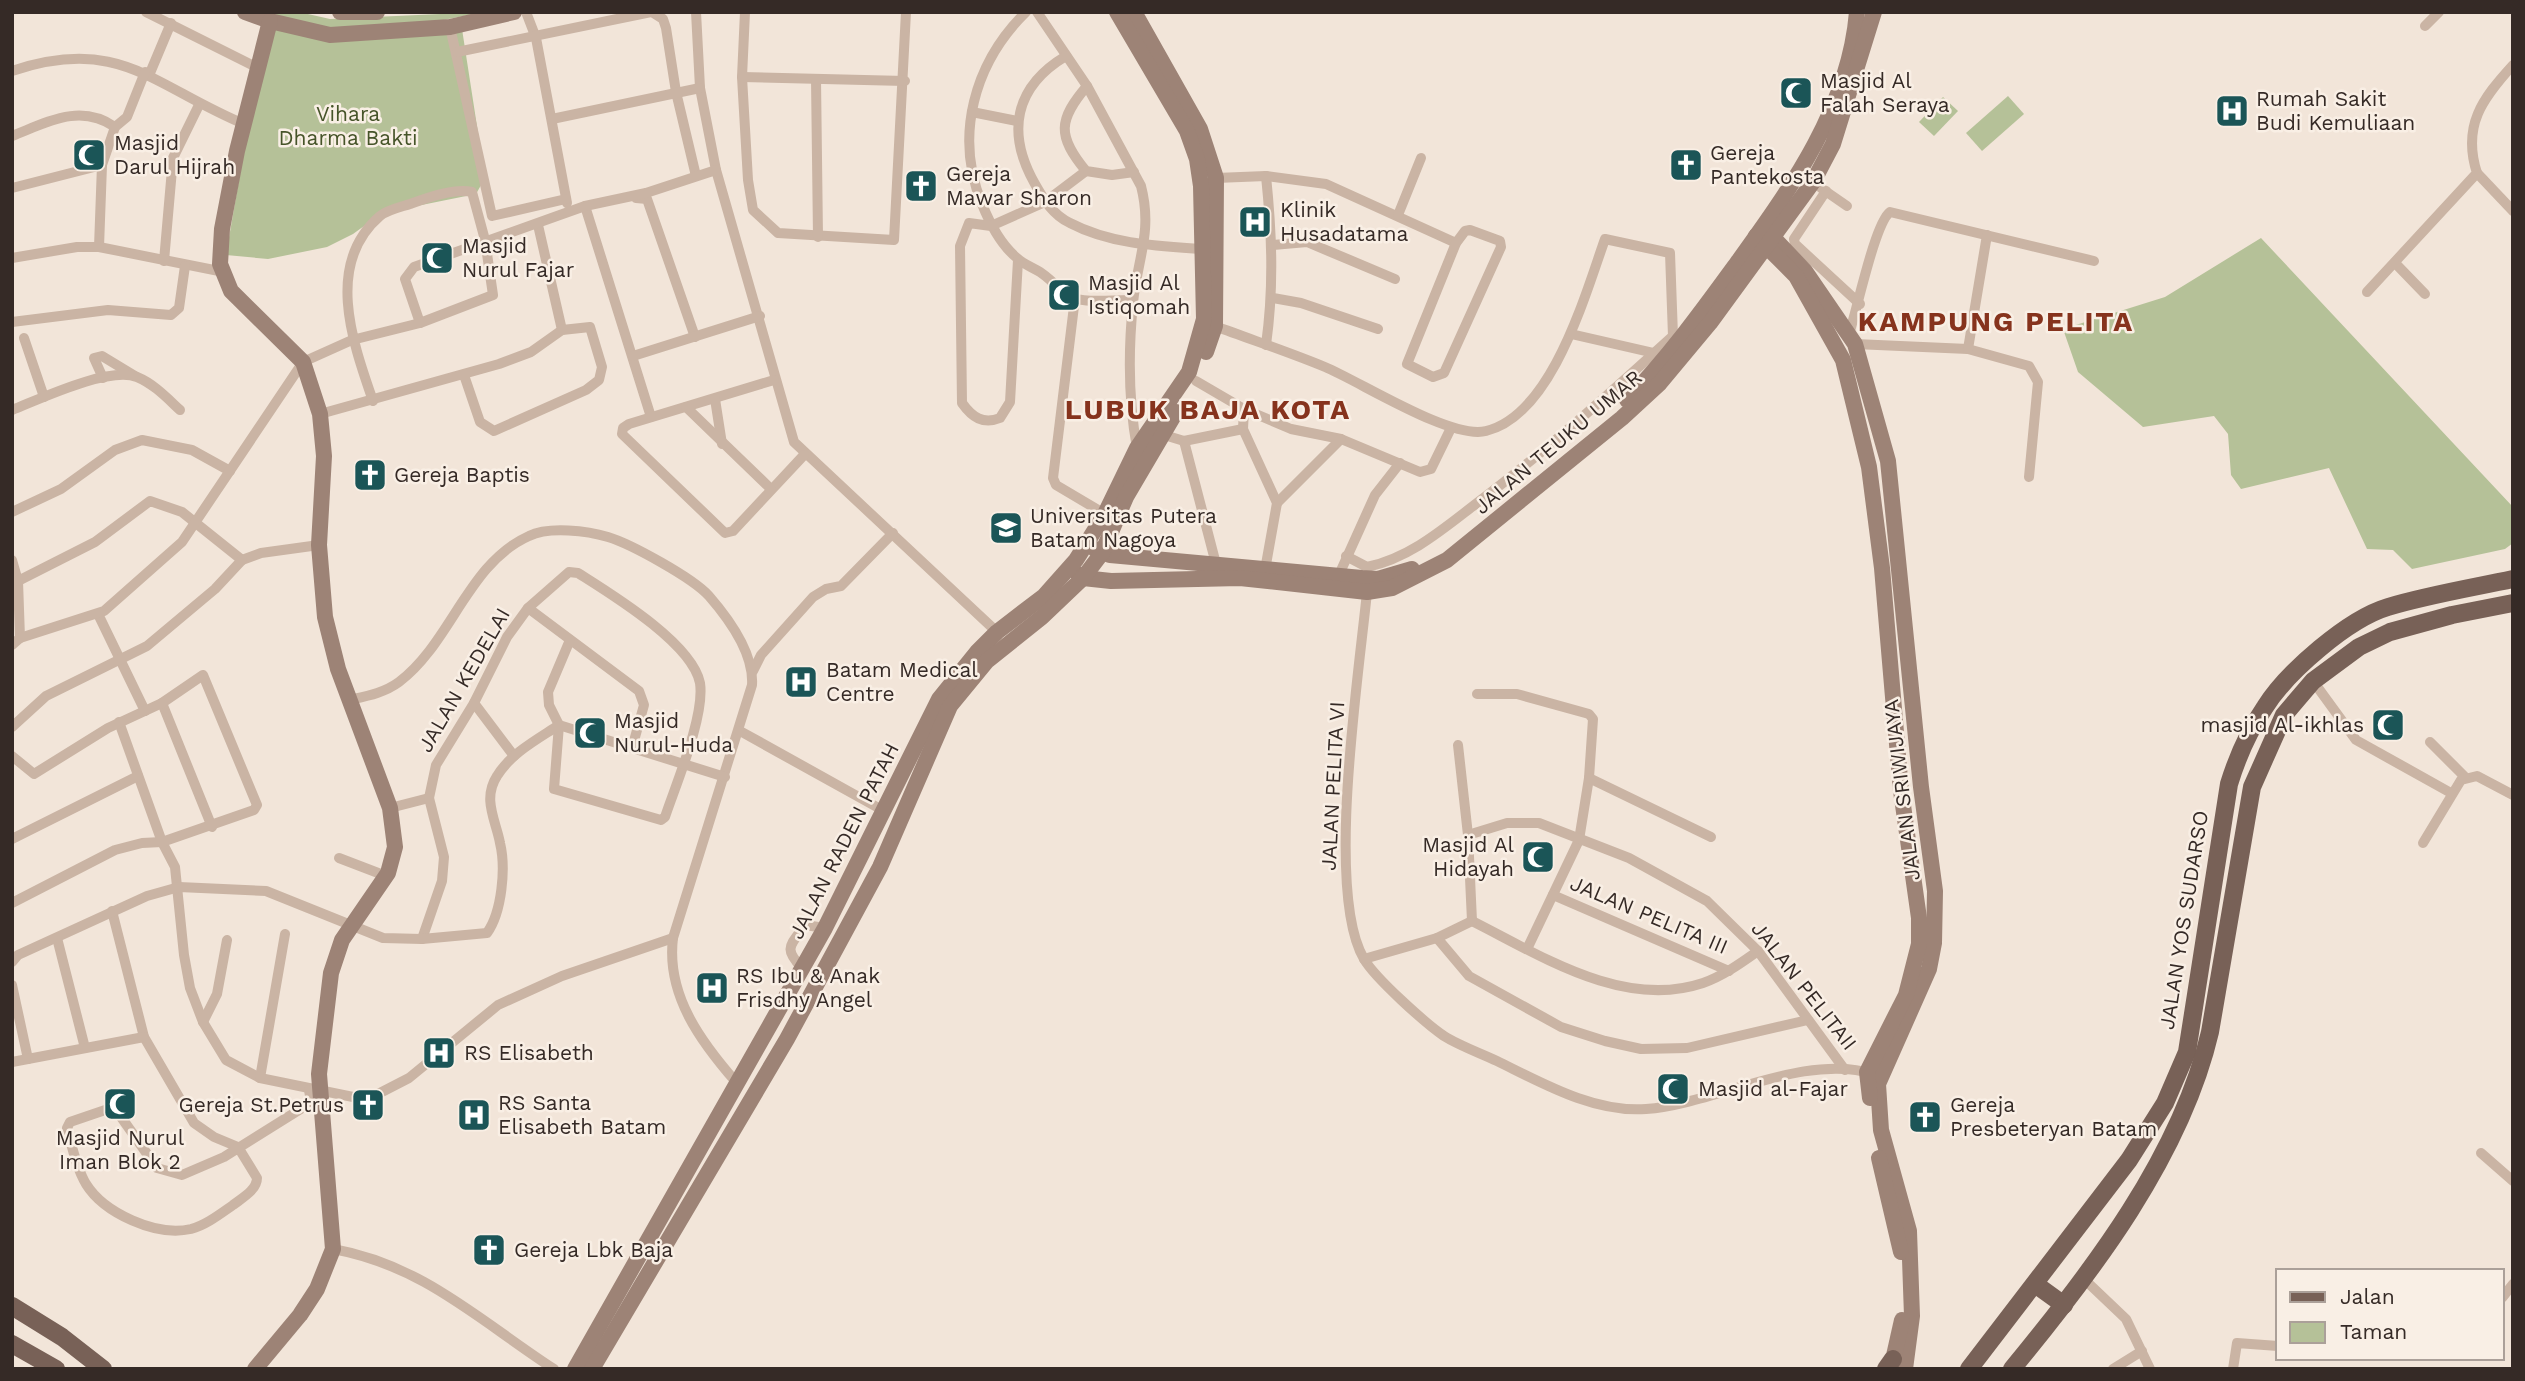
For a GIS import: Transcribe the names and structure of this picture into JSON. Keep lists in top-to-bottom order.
{
  "streets": {
    "main road": [
      "JALAN TEUKU UMAR",
      "JALAN SRIWIJAYA",
      "JALAN RADEN PATAH",
      "JALAN YOS SUDARSO"
    ],
    "street": [
      "JALAN KEDELAI",
      "JALAN PELITA VI",
      "JALAN PELITA III",
      "JALAN PELITAII"
    ]
  },
  "crossings": [
    ["JALAN TEUKU UMAR", "JALAN PELITA VI"],
    ["JALAN TEUKU UMAR", "JALAN SRIWIJAYA"],
    ["JALAN TEUKU UMAR", "JALAN RADEN PATAH"],
    ["JALAN PELITA VI", "JALAN SRIWIJAYA"],
    ["JALAN PELITA VI", "JALAN PELITAII"]
  ],
  "districts": ["KAMPUNG PELITA", "LUBUK BAJA KOTA"],
  "parks": ["Vihara Dharma Bakti"],
  "places": {
    "mosque": [
      "Masjid Al Falah Seraya",
      "Masjid Darul Hijrah",
      "Masjid Nurul Fajar",
      "Masjid Al Istiqomah",
      "masjid Al-ikhlas",
      "Masjid Nurul-Huda",
      "Masjid Al Hidayah",
      "Masjid al-Fajar",
      "Masjid Nurul Iman Blok 2"
    ],
    "hospital": [
      "Rumah Sakit Budi Kemuliaan",
      "Klinik Husadatama",
      "Batam Medical Centre",
      "RS Ibu & Anak Frisdhy Angel",
      "RS Elisabeth",
      "RS Santa Elisabeth Batam"
    ],
    "church": [
      "Gereja Pantekosta",
      "Gereja Mawar Sharon",
      "Gereja Baptis",
      "Gereja St.Petrus",
      "Gereja Presbeteryan Batam",
      "Gereja Lbk Baja"
    ],
    "school or university": ["Universitas Putera Batam Nagoya"]
  },
  "legend": ["Jalan", "Taman"]
}
